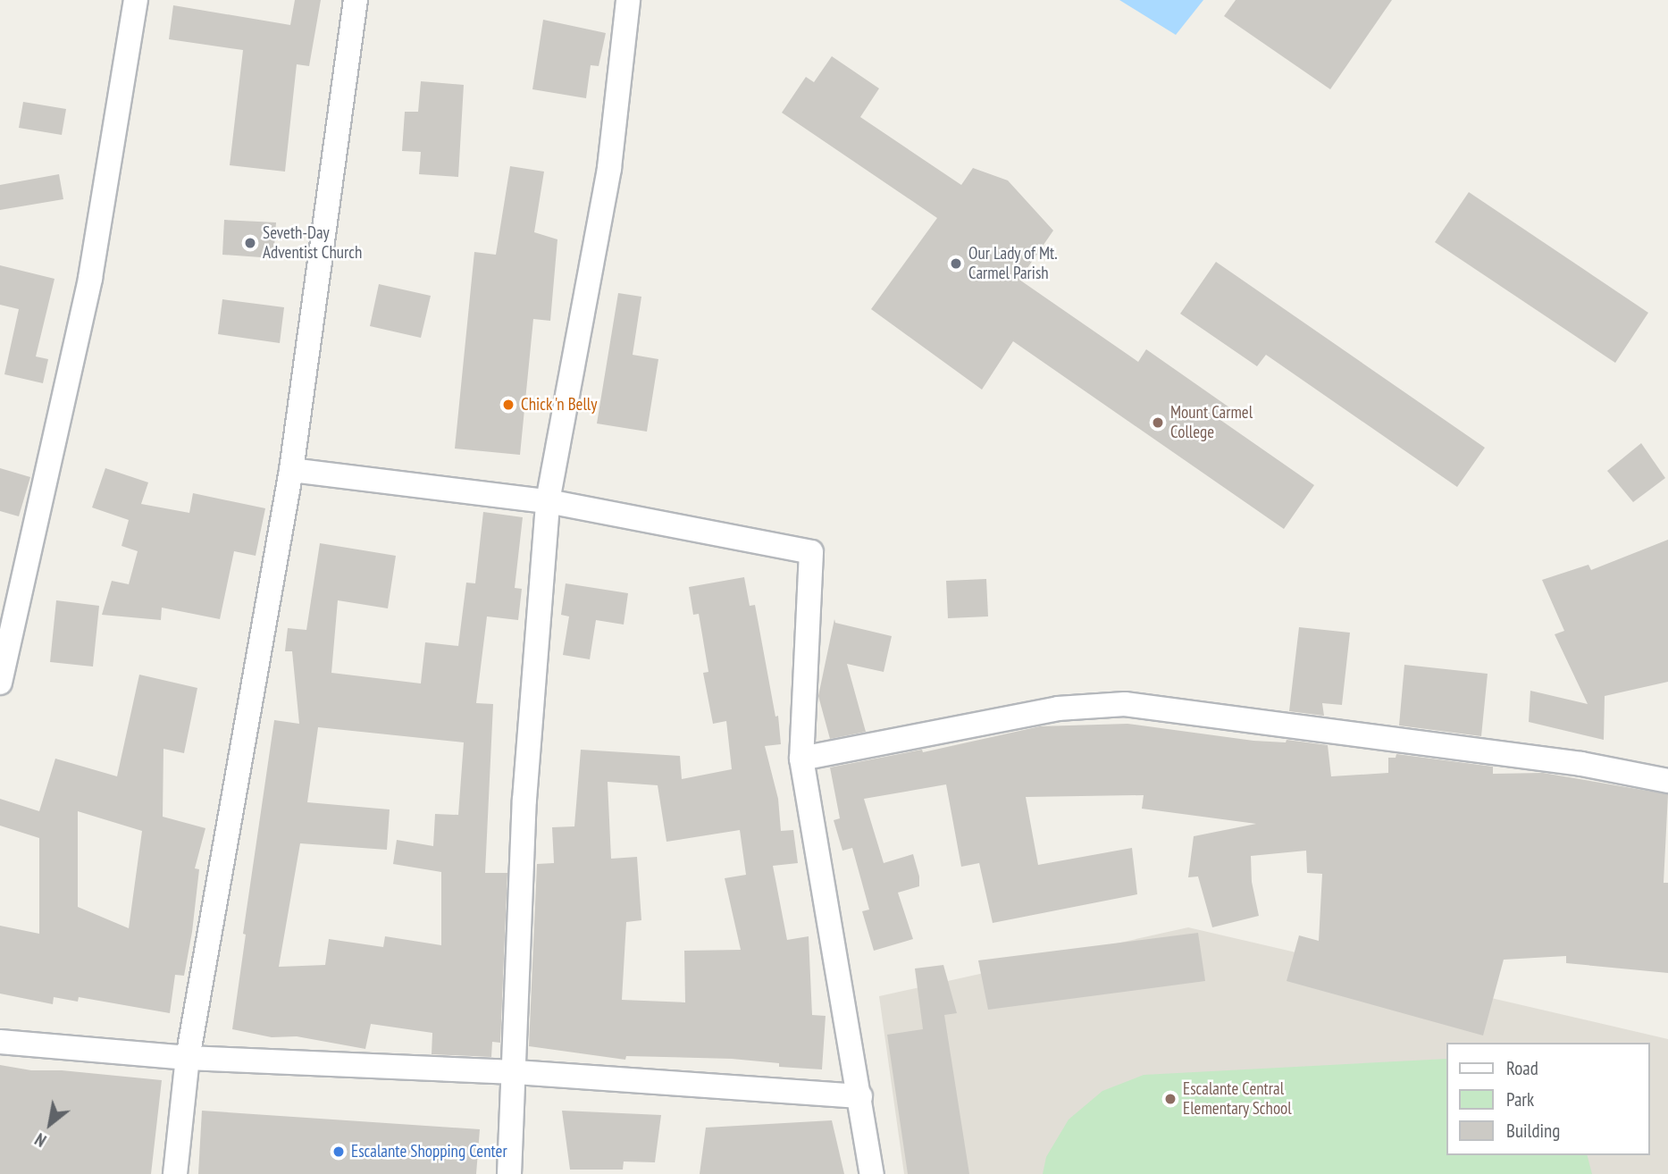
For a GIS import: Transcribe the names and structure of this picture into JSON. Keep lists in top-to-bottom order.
{
  "places": [
    "Seveth-Day Adventist Church",
    "Our Lady of Mt. Carmel Parish",
    "Chick 'n Belly",
    "Mount Carmel College",
    "Escalante Central Elementary School",
    "Escalante Shopping Center"
  ],
  "legend": ["Road", "Park", "Building"],
  "north": "bottom left"
}
